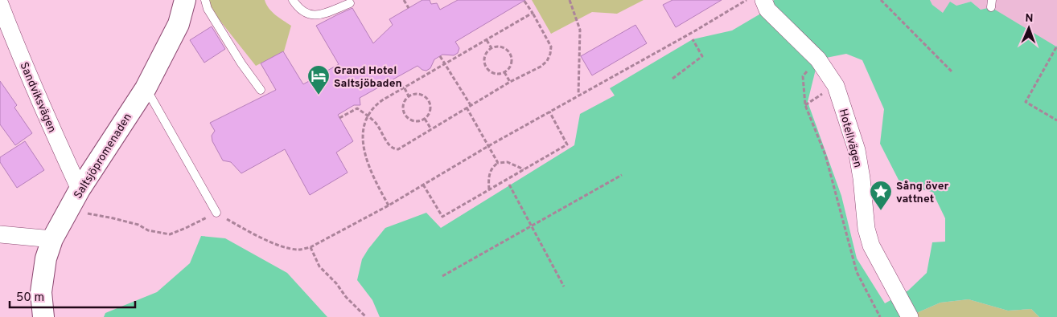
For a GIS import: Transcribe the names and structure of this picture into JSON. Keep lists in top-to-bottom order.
{
  "streets": {
    "street": ["Sandviksvägen", "Hotellvägen", "Saltsjöpromenaden"]
  },
  "crossings": [
    ["Sandviksvägen", "Saltsjöpromenaden"]
  ],
  "places": {
    "hotel": ["Grand Hotel Saltsjöbaden"],
    "place": ["Sång över vattnet"]
  },
  "scale_bar": "50 m",
  "north": "top"
}
